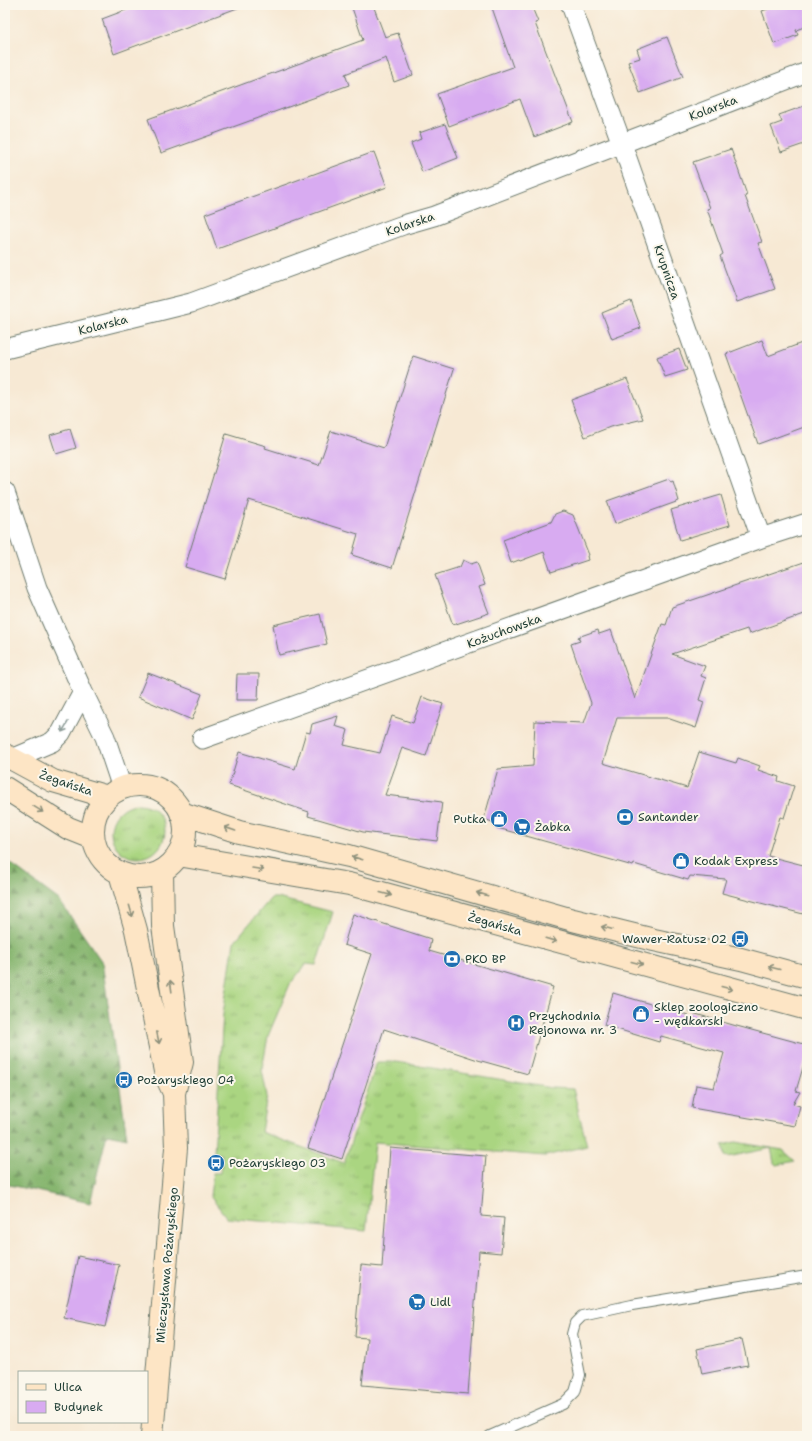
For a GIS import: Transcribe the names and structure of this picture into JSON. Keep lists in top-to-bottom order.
{
  "streets": {
    "street": [
      "Kolarska",
      "Krupnicza",
      "Kożuchowska",
      "Żegańska",
      "Mieczysława Pożaryskiego"
    ]
  },
  "crossings": [
    ["Kolarska", "Krupnicza"],
    ["Krupnicza", "Kożuchowska"],
    ["Żegańska", "Mieczysława Pożaryskiego"]
  ],
  "places": {
    "bank": ["Santander", "PKO BP"],
    "shop": ["Putka", "Kodak Express", "Sklep zoologiczno - wędkarski"],
    "supermarket": ["Żabka", "Lidl"],
    "bus stop": ["Wawer-Ratusz 02", "Pożaryskiego 04", "Pożaryskiego 03"],
    "hospital": ["Przychodnia Rejonowa nr. 3"]
  },
  "legend": ["Ulica", "Budynek"]
}
